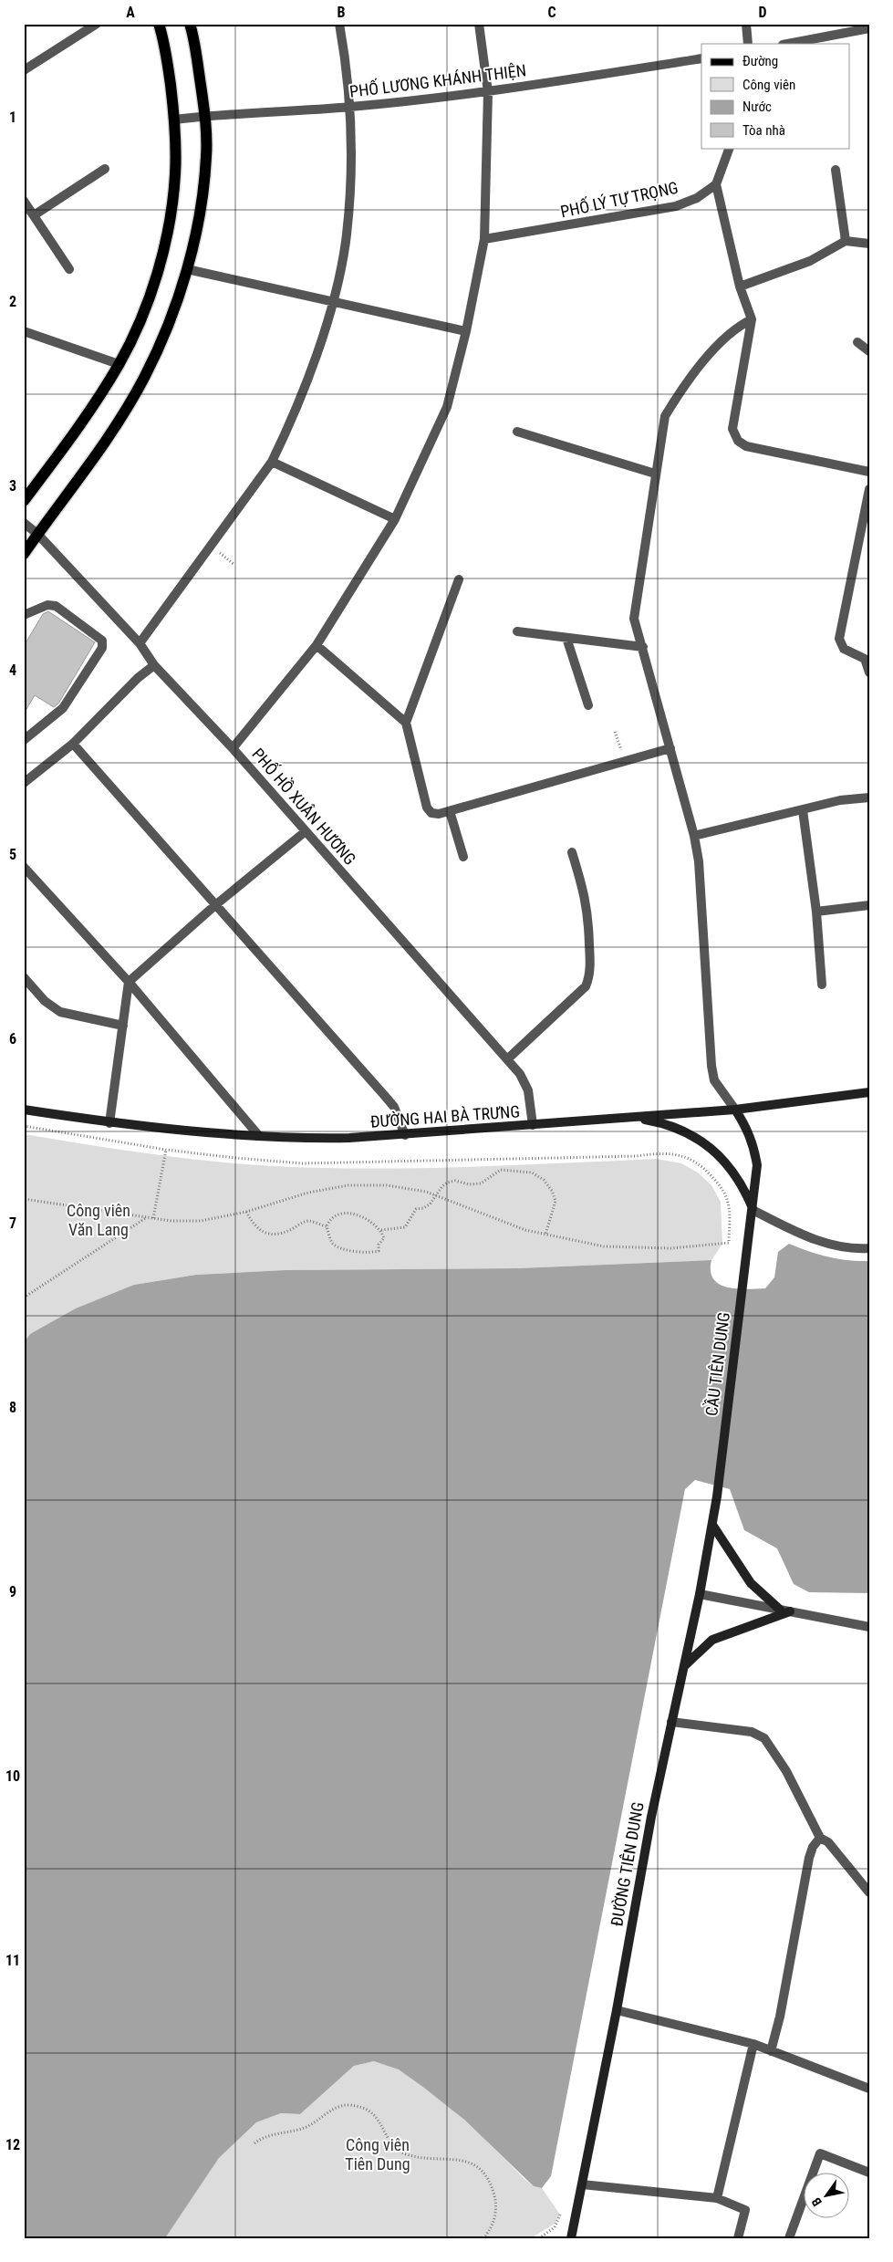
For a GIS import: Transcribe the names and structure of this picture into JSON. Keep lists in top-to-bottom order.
{
  "streets": {
    "street": [
      "PHỐ LƯƠNG KHÁNH THIỆN",
      "PHỐ LÝ TỰ TRỌNG",
      "PHỐ HỒ XUÂN HƯƠNG",
      "ĐƯỜNG HAI BÀ TRƯNG",
      "CẦU TIÊN DUNG",
      "ĐƯỜNG TIÊN DUNG"
    ]
  },
  "crossings": [
    ["PHỐ HỒ XUÂN HƯƠNG", "ĐƯỜNG HAI BÀ TRƯNG"],
    ["CẦU TIÊN DUNG", "ĐƯỜNG TIÊN DUNG"]
  ],
  "parks": ["Công viên Văn Lang", "Công viên Tiên Dung"],
  "legend": [
    "Đường",
    "Công viên",
    "Nước",
    "Tòa nhà"
  ],
  "north": "bottom left",
  "grid": {
    "columns": [
      "A",
      "B",
      "C",
      "D"
    ],
    "rows": [
      "1",
      "2",
      "3",
      "4",
      "5",
      "6",
      "7",
      "8",
      "9",
      "10",
      "11",
      "12"
    ]
  }
}
